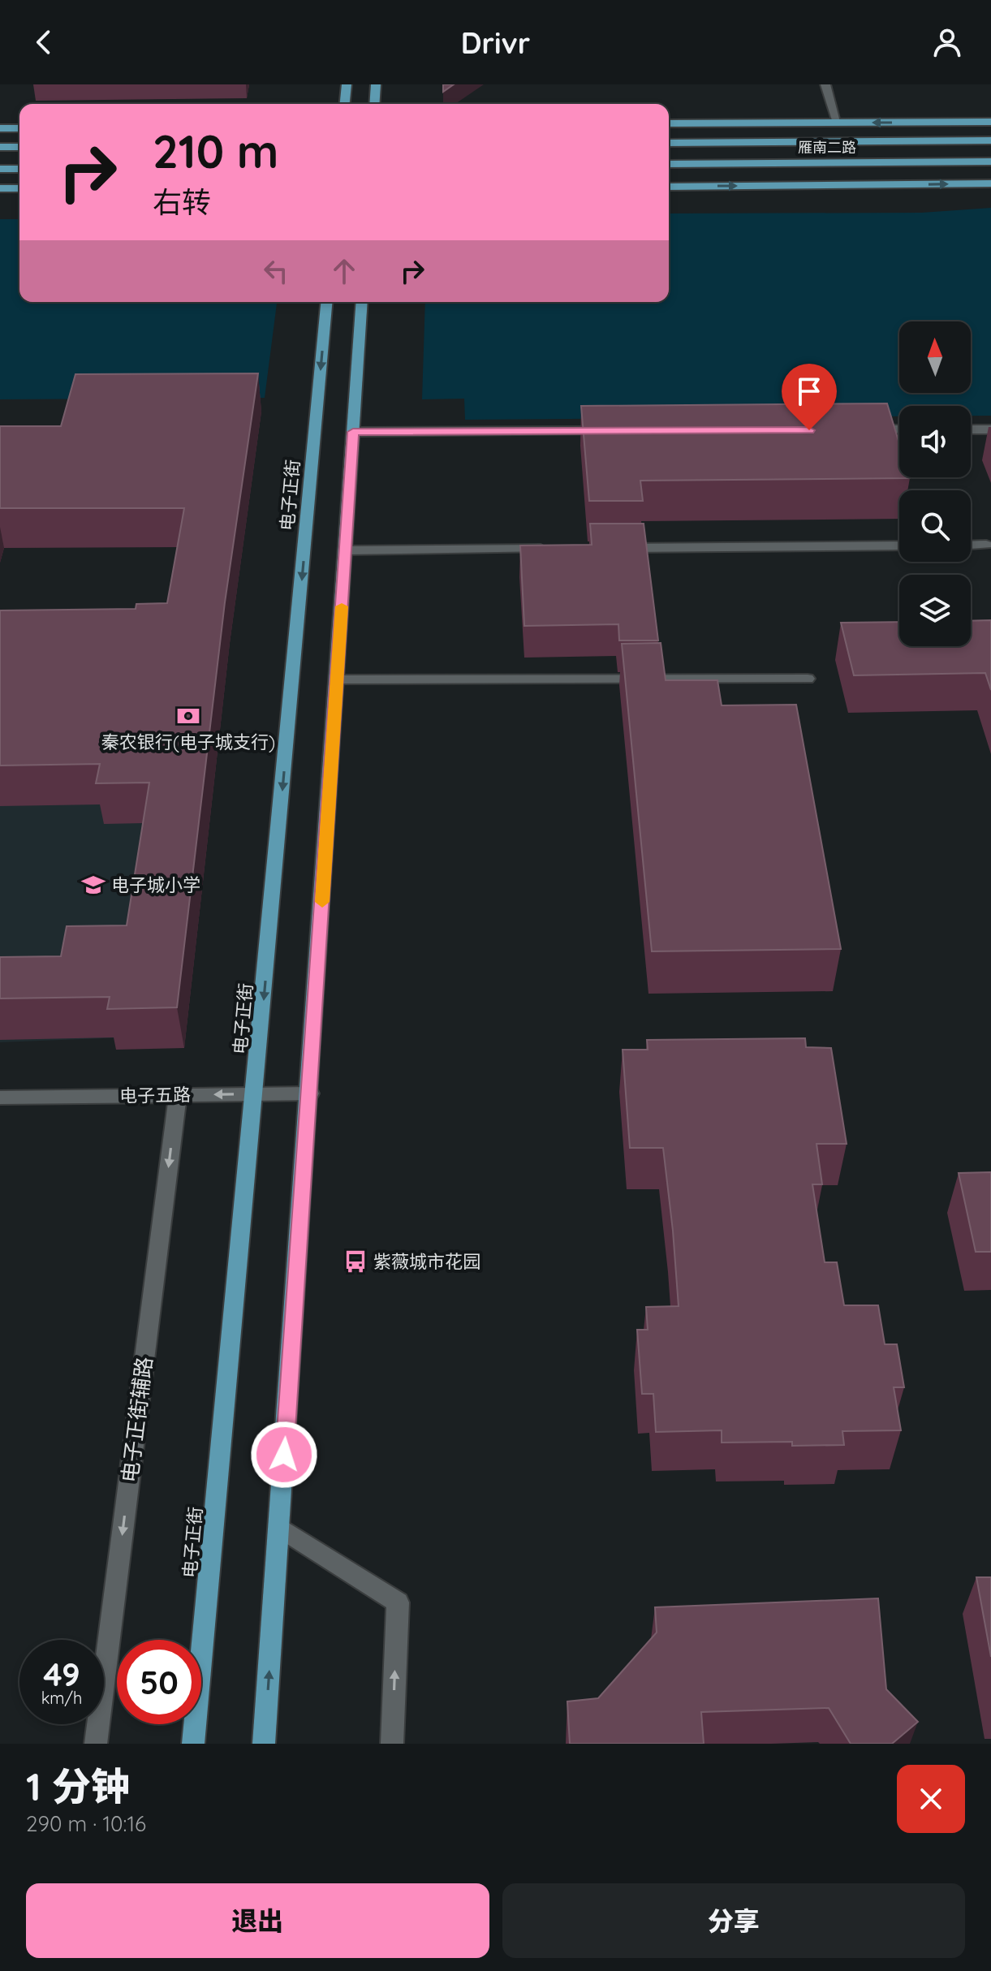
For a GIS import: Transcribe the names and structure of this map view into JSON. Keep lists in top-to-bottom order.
{
  "streets": {
    "main road": ["雁南二路", "电子正街"],
    "street": ["电子五路", "电子正街辅路"]
  },
  "crossings": [
    ["电子正街", "电子五路"],
    ["电子五路", "电子正街辅路"]
  ],
  "one_way": ["电子正街辅路"],
  "places": {
    "bank": ["秦农银行(电子城支行)"],
    "school or university": ["电子城小学"],
    "bus stop": ["紫薇城市花园"]
  },
  "north": "top",
  "page": {
    "header": "Drivr",
    "turn": ["210 m", "右转"],
    "speed": "49 km/h",
    "limit": "50",
    "heading": ["1 分钟", "290 m · 10:16"],
    "buttons": ["退出", "分享"]
  }
}
